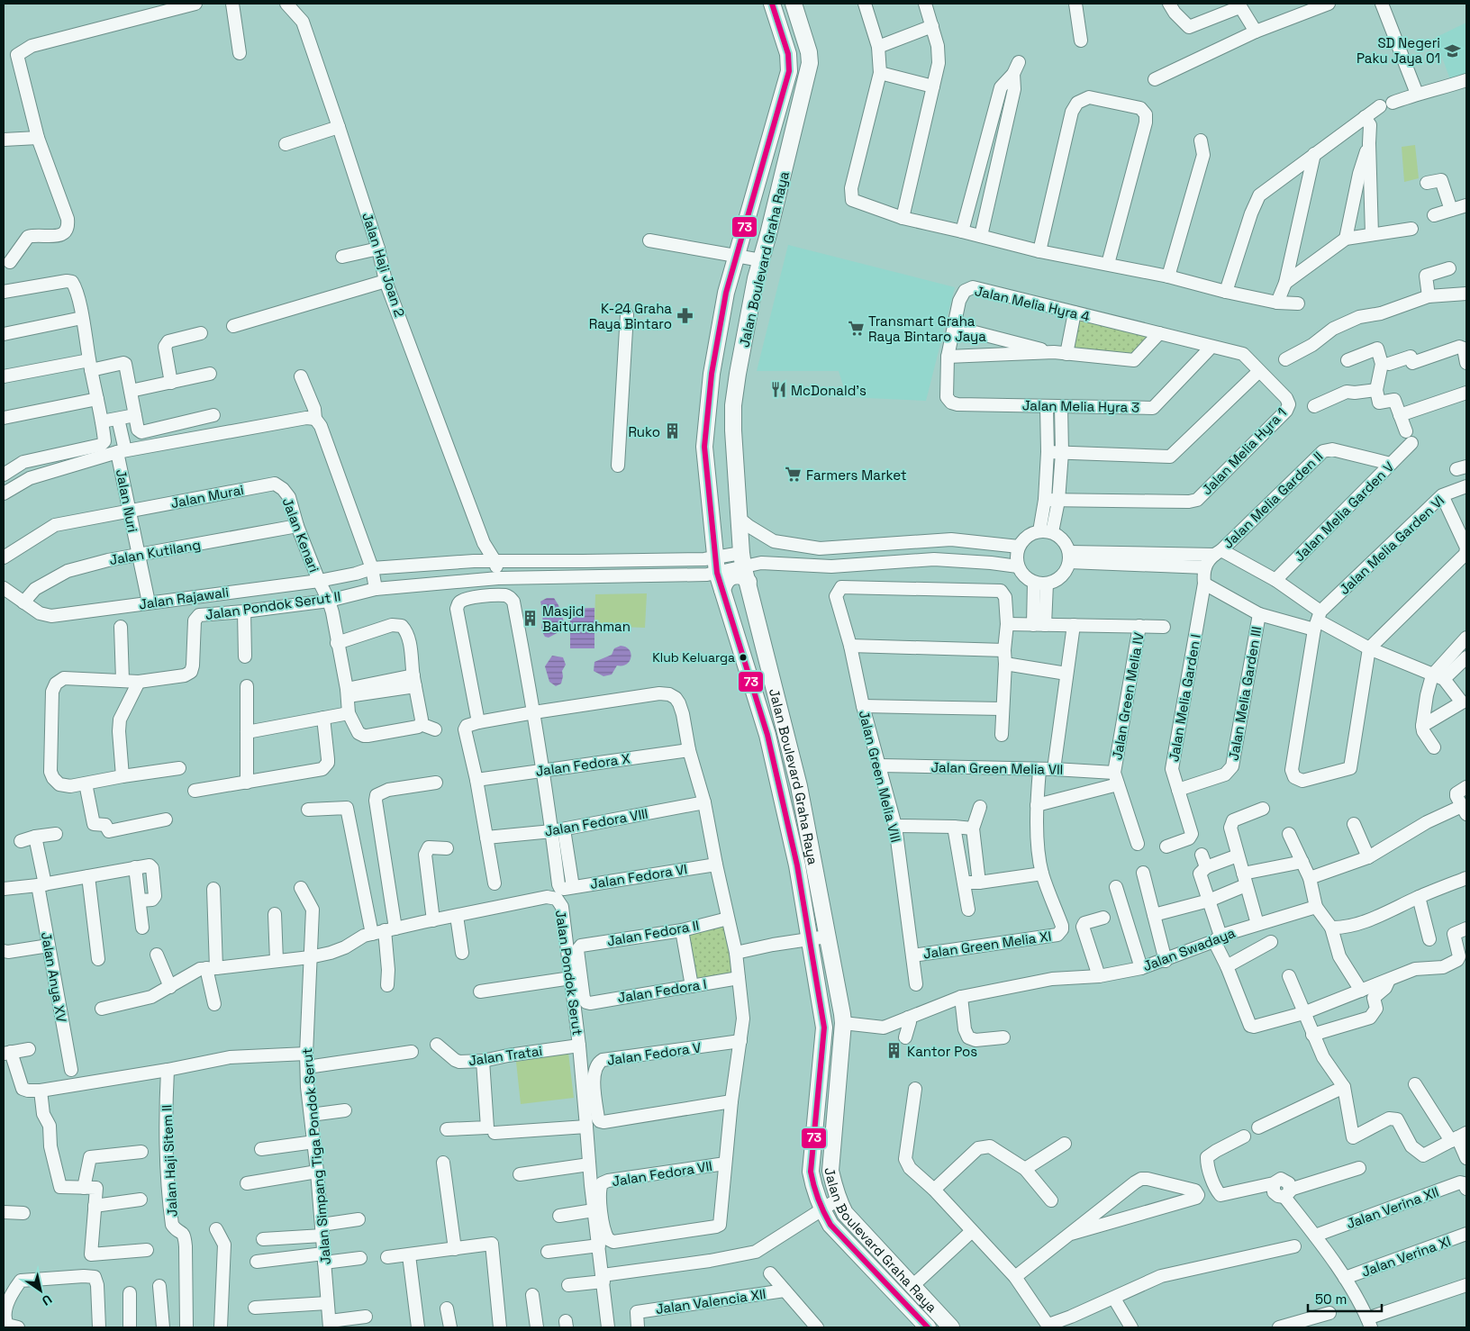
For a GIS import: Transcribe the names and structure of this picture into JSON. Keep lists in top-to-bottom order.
{
  "streets": {
    "main road": ["Jalan Boulevard Graha Raya"],
    "street": [
      "Jalan Haji Joan 2",
      "Jalan Melia Hyra 4",
      "Jalan Melia Hyra 3",
      "Jalan Melia Hyra 1",
      "Jalan Murai",
      "Jalan Melia Garden II",
      "Jalan Nuri",
      "Jalan Melia Garden V",
      "Jalan Kenari",
      "Jalan Melia Garden VI",
      "Jalan Kutilang",
      "Jalan Rajawali",
      "Jalan Pondok Serut II",
      "Jalan Melia Garden III",
      "Jalan Green Melia IV",
      "Jalan Melia Garden I",
      "Jalan Fedora X",
      "Jalan Green Melia VII",
      "Jalan Green Melia VIII",
      "Jalan Fedora VIII",
      "Jalan Fedora VI",
      "Jalan Fedora II",
      "Jalan Green Melia XI",
      "Jalan Swadaya",
      "Jalan Pondok Serut",
      "Jalan Anya XV",
      "Jalan Fedora I",
      "Jalan Fedora V",
      "Jalan Tratai",
      "Jalan Simpang Tiga Pondok Serut",
      "Jalan Haji Sitem II",
      "Jalan Fedora VII",
      "Jalan Verina XII",
      "Jalan Verina XI",
      "Jalan Valencia XII"
    ]
  },
  "crossings": [
    ["Jalan Boulevard Graha Raya", "Jalan Rajawali"],
    ["Jalan Boulevard Graha Raya", "Jalan Pondok Serut II"],
    ["Jalan Boulevard Graha Raya", "Jalan Swadaya"],
    ["Jalan Haji Joan 2", "Jalan Rajawali"],
    ["Jalan Haji Joan 2", "Jalan Pondok Serut II"],
    ["Jalan Melia Hyra 4", "Jalan Melia Hyra 3"],
    ["Jalan Melia Hyra 4", "Jalan Melia Hyra 1"],
    ["Jalan Melia Hyra 3", "Jalan Melia Hyra 1"],
    ["Jalan Murai", "Jalan Nuri"],
    ["Jalan Murai", "Jalan Kenari"],
    ["Jalan Melia Garden II", "Jalan Melia Garden V"],
    ["Jalan Nuri", "Jalan Kutilang"],
    ["Jalan Nuri", "Jalan Rajawali"],
    ["Jalan Kenari", "Jalan Kutilang"],
    ["Jalan Kenari", "Jalan Rajawali"],
    ["Jalan Kenari", "Jalan Pondok Serut II"],
    ["Jalan Kutilang", "Jalan Rajawali"],
    ["Jalan Rajawali", "Jalan Pondok Serut II"],
    ["Jalan Melia Garden III", "Jalan Melia Garden I"],
    ["Jalan Green Melia IV", "Jalan Green Melia VII"],
    ["Jalan Green Melia VII", "Jalan Green Melia VIII"],
    ["Jalan Green Melia VIII", "Jalan Green Melia XI"],
    ["Jalan Fedora VIII", "Jalan Fedora VI"],
    ["Jalan Fedora II", "Jalan Fedora I"],
    ["Jalan Pondok Serut", "Jalan Tratai"],
    ["Jalan Pondok Serut", "Jalan Simpang Tiga Pondok Serut"],
    ["Jalan Pondok Serut", "Jalan Fedora VII"]
  ],
  "places": {
    "school or university": ["SD Negeri Paku Jaya 01"],
    "pharmacy": ["K-24 Graha Raya Bintaro"],
    "supermarket": ["Transmart Graha Raya Bintaro Jaya", "Farmers Market"],
    "restaurant": ["McDonald's"],
    "building": ["Ruko", "Masjid Baiturrahman", "Kantor Pos"],
    "other": ["Klub Keluarga"]
  },
  "lines": ["transit line 73"],
  "scale_bar": "50 m",
  "north": "bottom right"
}
